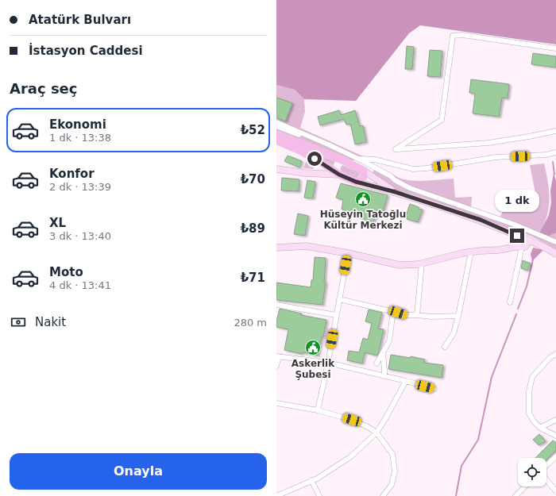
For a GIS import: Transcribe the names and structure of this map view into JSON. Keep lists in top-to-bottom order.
{
  "places": {
    "public building": ["Hüseyin Tatoğlu Kültür Merkezi", "Askerlik Şubesi"]
  },
  "page": {
    "banner": ["Atatürk Bulvarı", "İstasyon Caddesi"],
    "heading": "Araç seç",
    "list": [
      {
        "name": "Ekonomi",
        "note": "1 dk · 13:38",
        "value": "₺52"
      },
      {
        "name": "Konfor",
        "note": "2 dk · 13:39",
        "value": "₺70"
      },
      {
        "name": "XL",
        "note": "3 dk · 13:40",
        "value": "₺89"
      },
      {
        "name": "Moto",
        "note": "4 dk · 13:41",
        "value": "₺71"
      }
    ],
    "bubble": "1 dk",
    "pay": ["Nakit", "280 m"],
    "buttons": "Onayla"
  }
}
